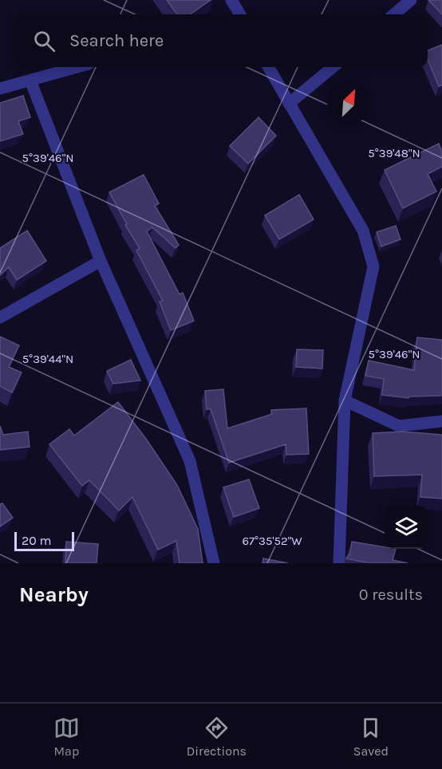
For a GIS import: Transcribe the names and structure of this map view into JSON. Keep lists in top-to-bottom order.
{
  "scale_bar": "20 m",
  "north": "top right",
  "page": {
    "search": "Search here",
    "scale": "20 m",
    "heading": ["Nearby", "0 results"],
    "nav": ["Map", "Directions", "Saved"]
  },
  "coordinates": [
    "5°39'48\"N",
    "5°39'46\"N",
    "5°39'44\"N",
    "67°35'52\"W"
  ]
}
